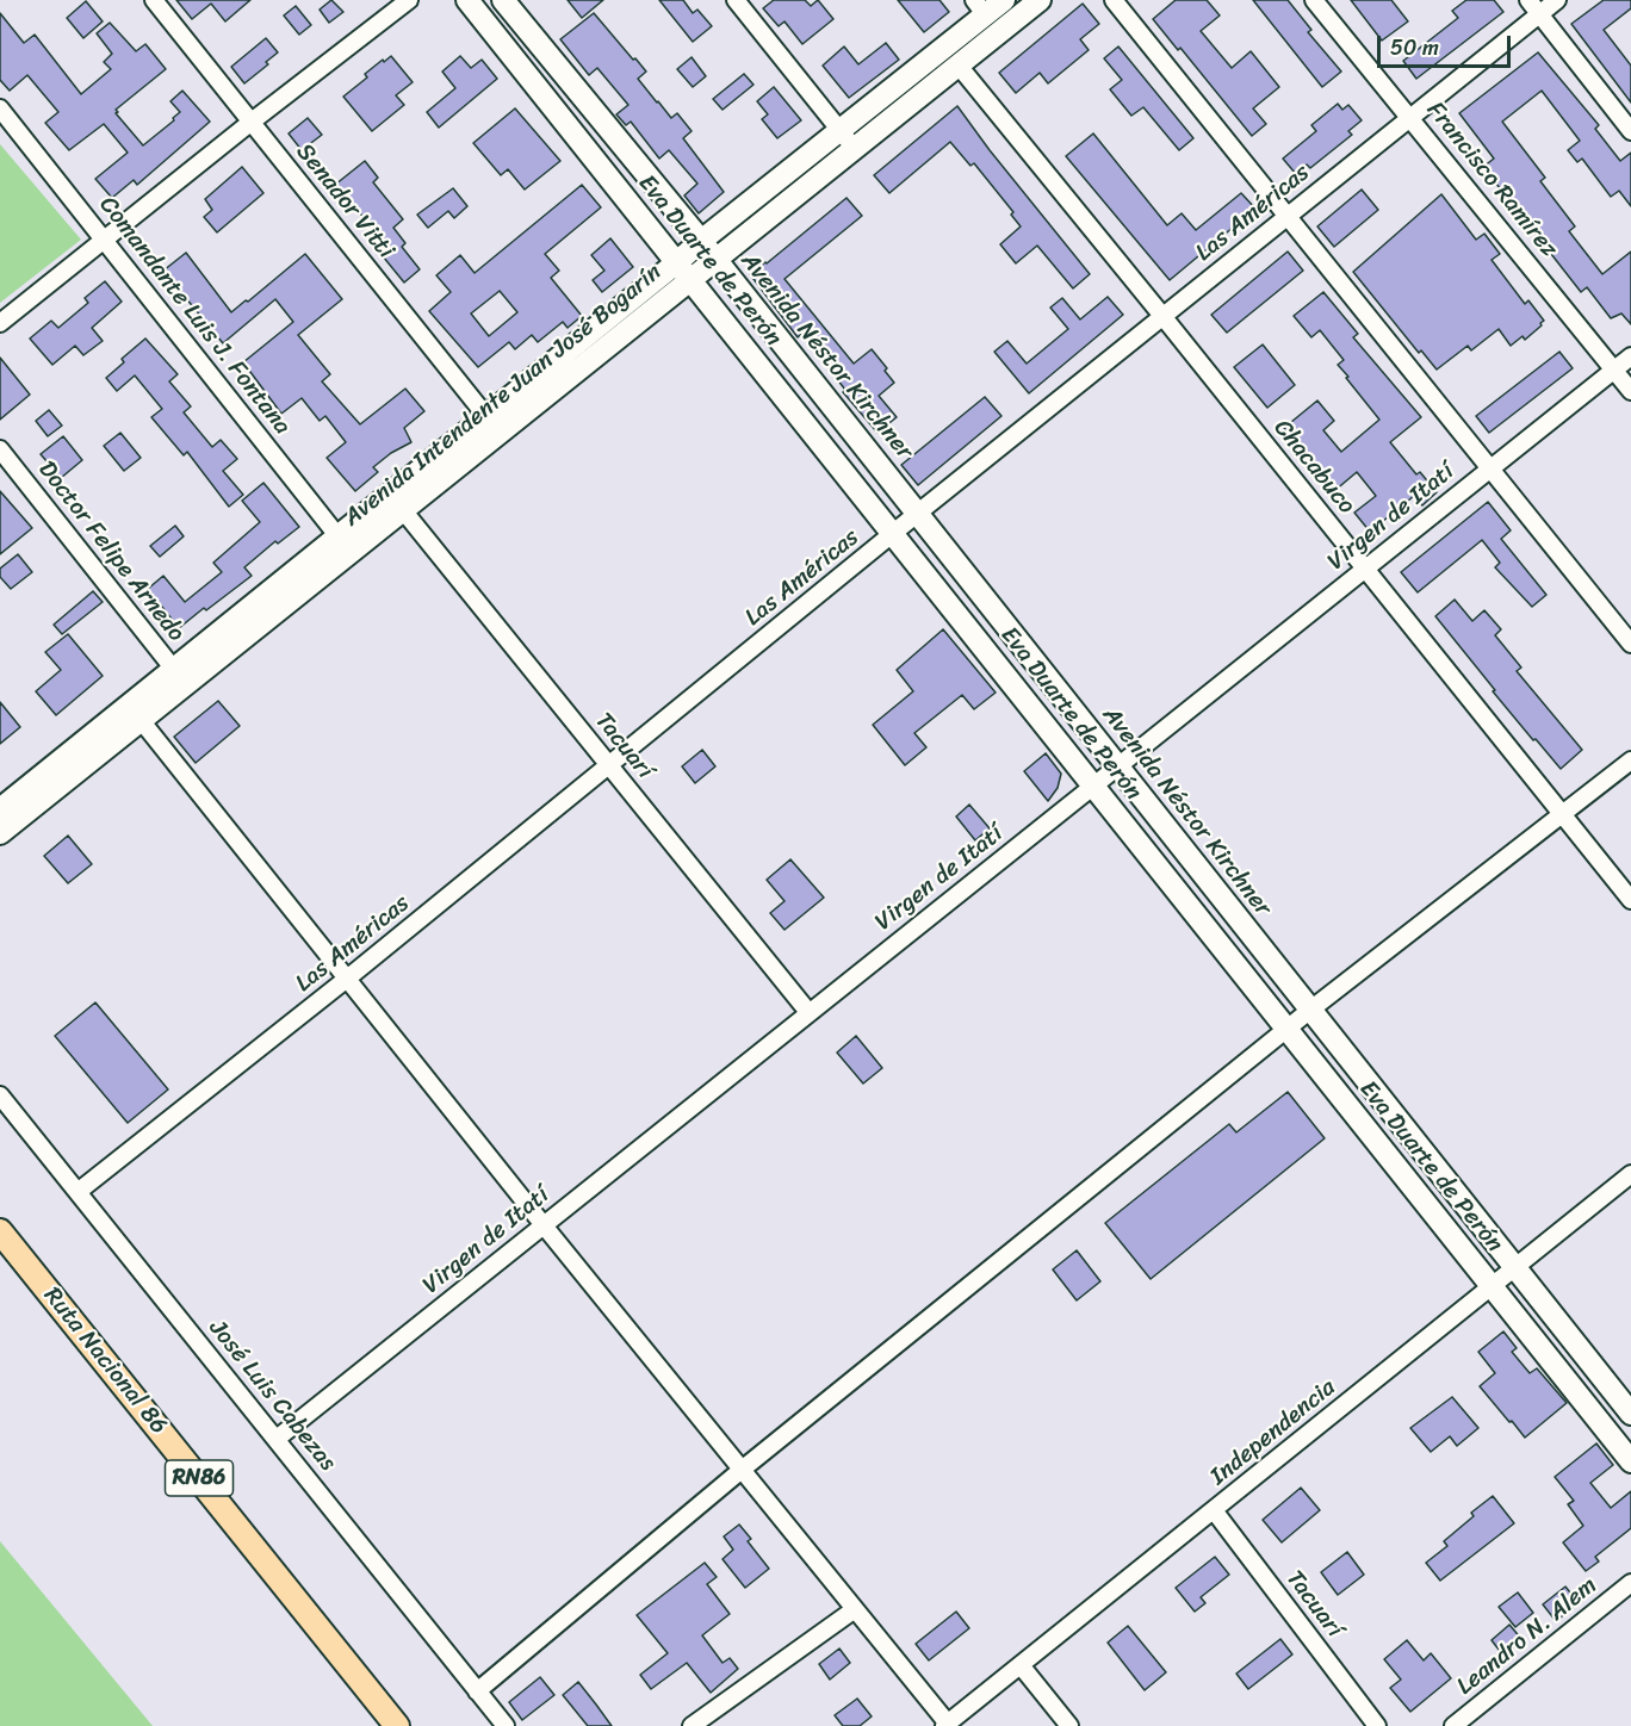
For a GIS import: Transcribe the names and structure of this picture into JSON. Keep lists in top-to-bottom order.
{
  "streets": {
    "main road": ["Ruta Nacional 86", "RN86"],
    "street": [
      "Francisco Ramírez",
      "Senador Vitti",
      "Las Américas",
      "Eva Duarte de Perón",
      "Comandante Luis J. Fontana",
      "Avenida Néstor Kirchner",
      "Avenida Intendente Juan José Bogarín",
      "Chacabuco",
      "Virgen de Itatí",
      "Doctor Felipe Arnedo",
      "Tacuarí",
      "José Luis Cabezas",
      "Independencia",
      "Leandro N. Alem"
    ]
  },
  "crossings": [
    ["Francisco Ramírez", "Las Américas"],
    ["Francisco Ramírez", "Virgen de Itatí"],
    ["Senador Vitti", "Avenida Intendente Juan José Bogarín"],
    ["Las Américas", "Eva Duarte de Perón"],
    ["Las Américas", "Avenida Néstor Kirchner"],
    ["Las Américas", "Chacabuco"],
    ["Las Américas", "Tacuarí"],
    ["Las Américas", "José Luis Cabezas"],
    ["Eva Duarte de Perón", "Avenida Néstor Kirchner"],
    ["Eva Duarte de Perón", "Avenida Intendente Juan José Bogarín"],
    ["Eva Duarte de Perón", "Virgen de Itatí"],
    ["Eva Duarte de Perón", "Independencia"],
    ["Comandante Luis J. Fontana", "Avenida Intendente Juan José Bogarín"],
    ["Avenida Néstor Kirchner", "Avenida Intendente Juan José Bogarín"],
    ["Avenida Néstor Kirchner", "Virgen de Itatí"],
    ["Avenida Néstor Kirchner", "Independencia"],
    ["Avenida Intendente Juan José Bogarín", "Chacabuco"],
    ["Avenida Intendente Juan José Bogarín", "Doctor Felipe Arnedo"],
    ["Avenida Intendente Juan José Bogarín", "Tacuarí"],
    ["Chacabuco", "Virgen de Itatí"],
    ["Virgen de Itatí", "Tacuarí"],
    ["Virgen de Itatí", "José Luis Cabezas"],
    ["Tacuarí", "Independencia"]
  ],
  "scale_bar": "50 m"
}
